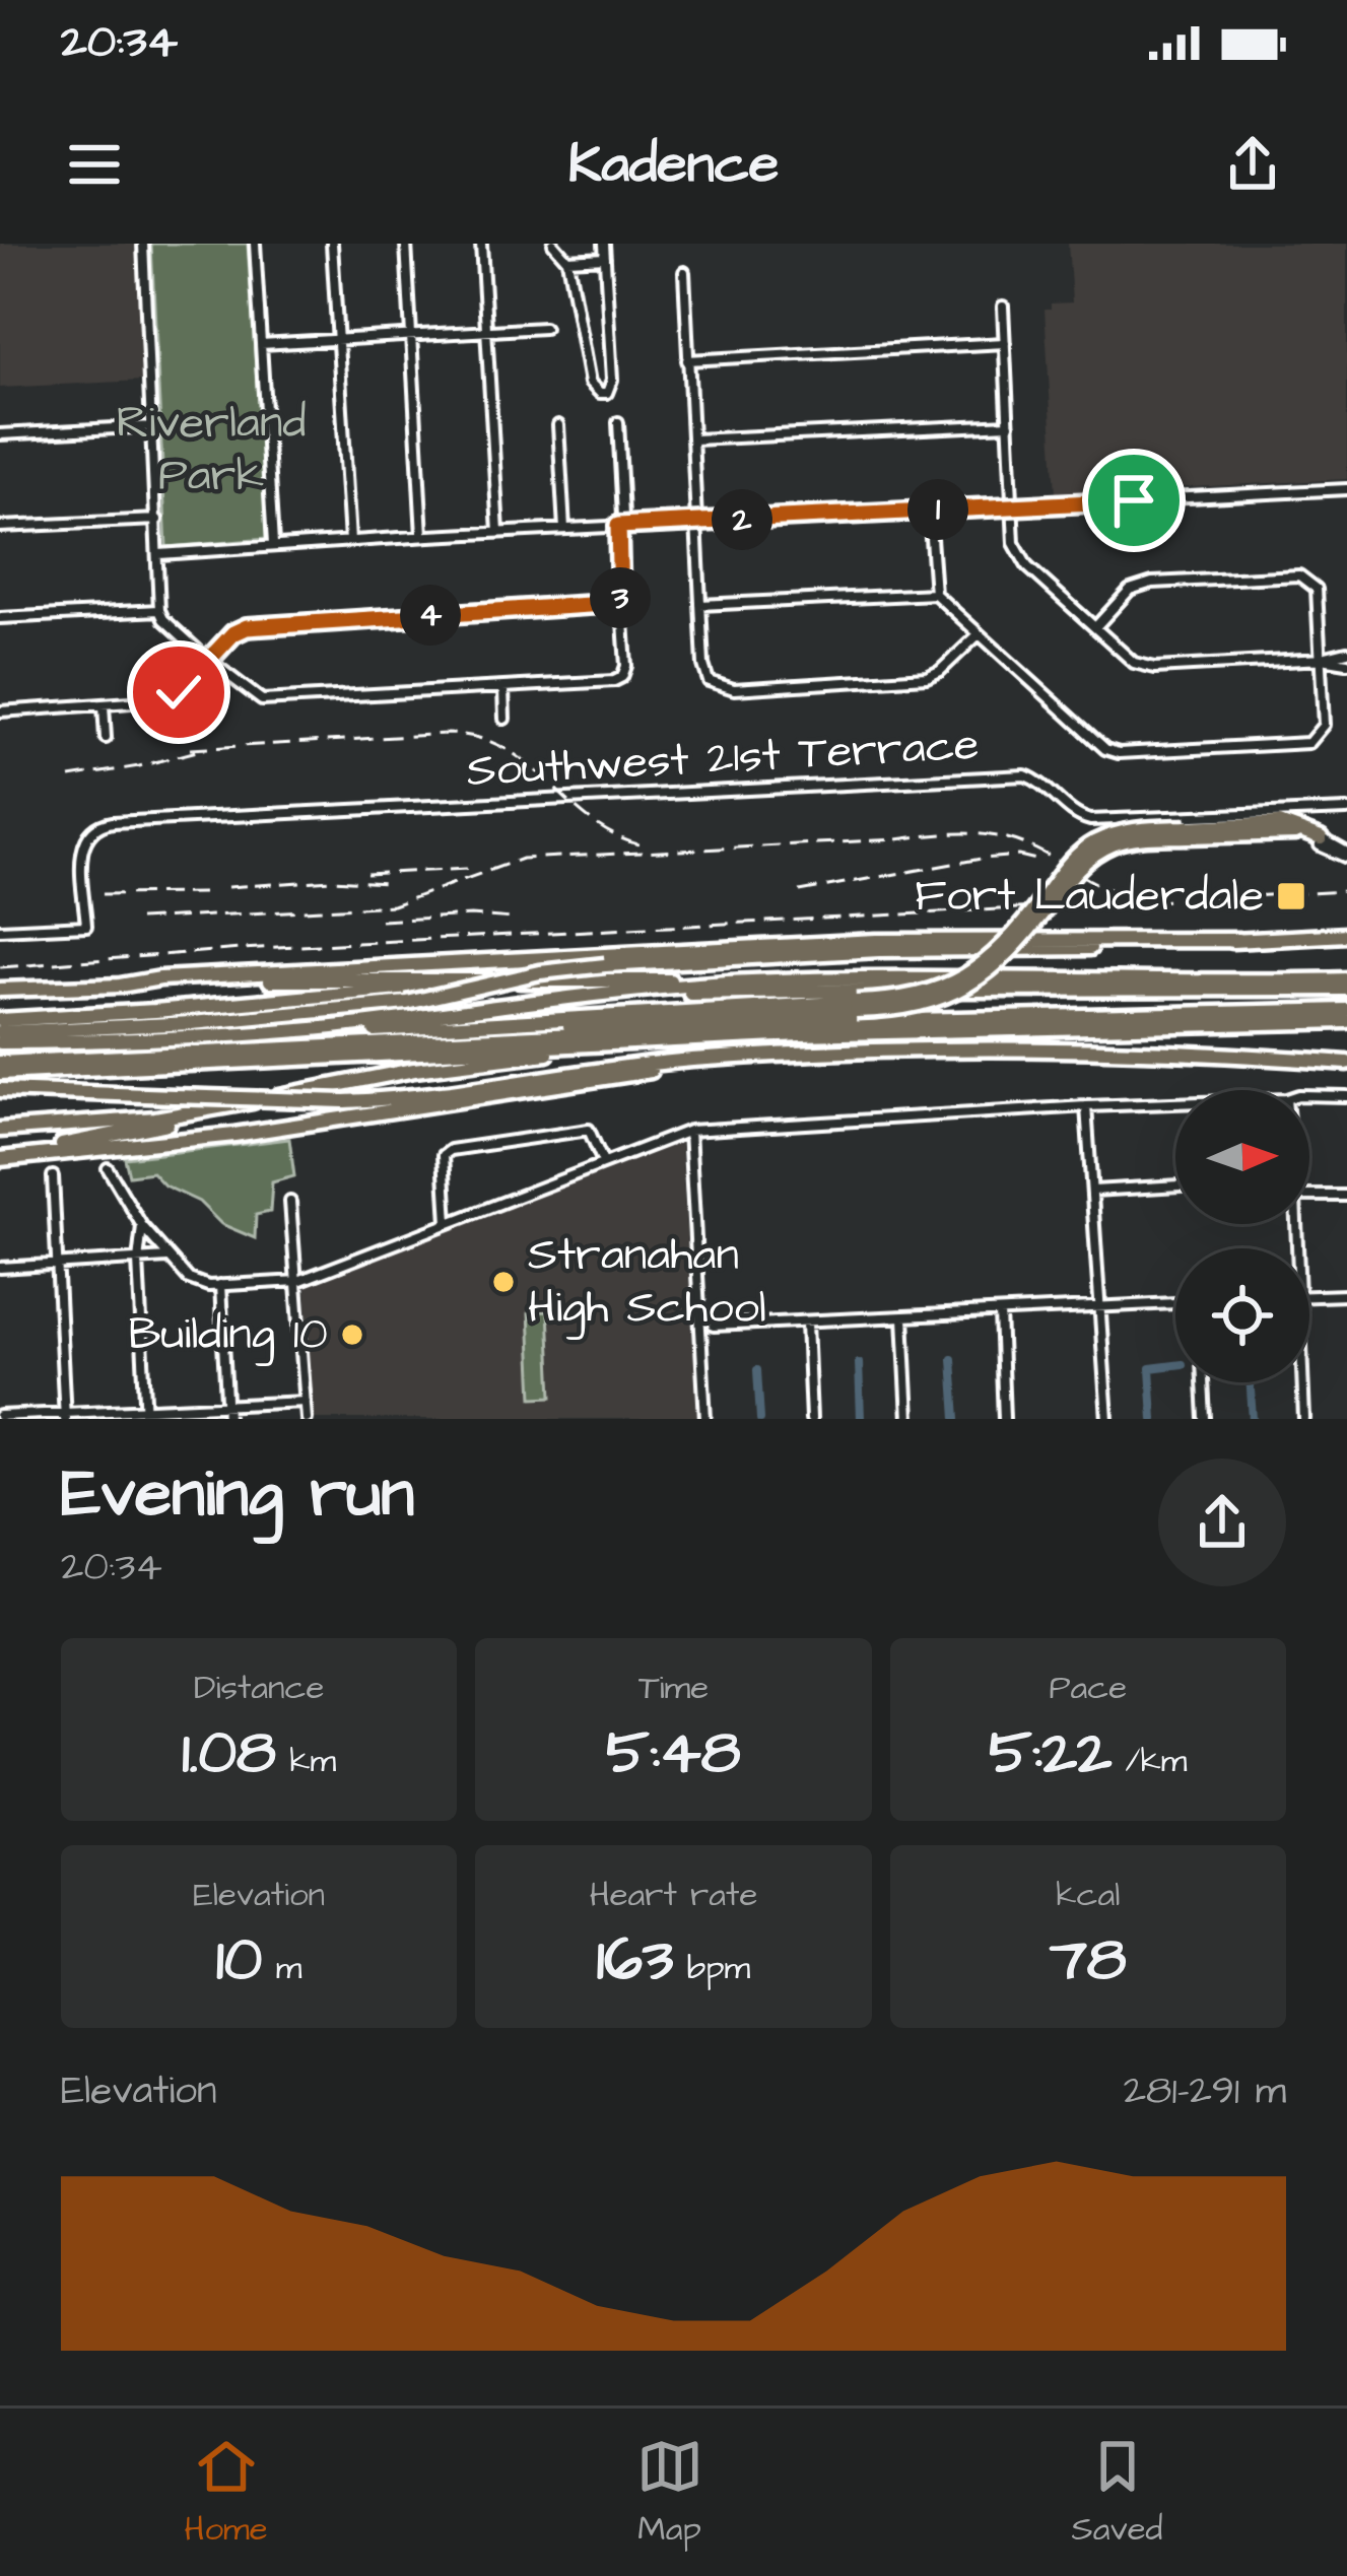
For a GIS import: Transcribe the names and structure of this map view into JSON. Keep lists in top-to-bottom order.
{
  "streets": {
    "street": ["Southwest 21st Terrace"]
  },
  "parks": ["Riverland Park"],
  "places": {
    "transit": ["Fort Lauderdale"],
    "other": ["Stranahan High School", "Building 10"]
  },
  "north": "right",
  "page": {
    "status": "20:34",
    "header": "Kadence",
    "pins": [
      "1",
      "2",
      "3",
      "4"
    ],
    "heading": ["Evening run", "20:34"],
    "stats": [
      ["Distance", "1.08 km"],
      ["Time", "5:48"],
      ["Pace", "5:22 /km"],
      ["Elevation", "10 m"],
      ["Heart rate", "163 bpm"],
      ["kcal", "78"]
    ],
    "chart": ["Elevation", "281–291 m"],
    "tabs": ["Home", "Map", "Saved"]
  }
}
